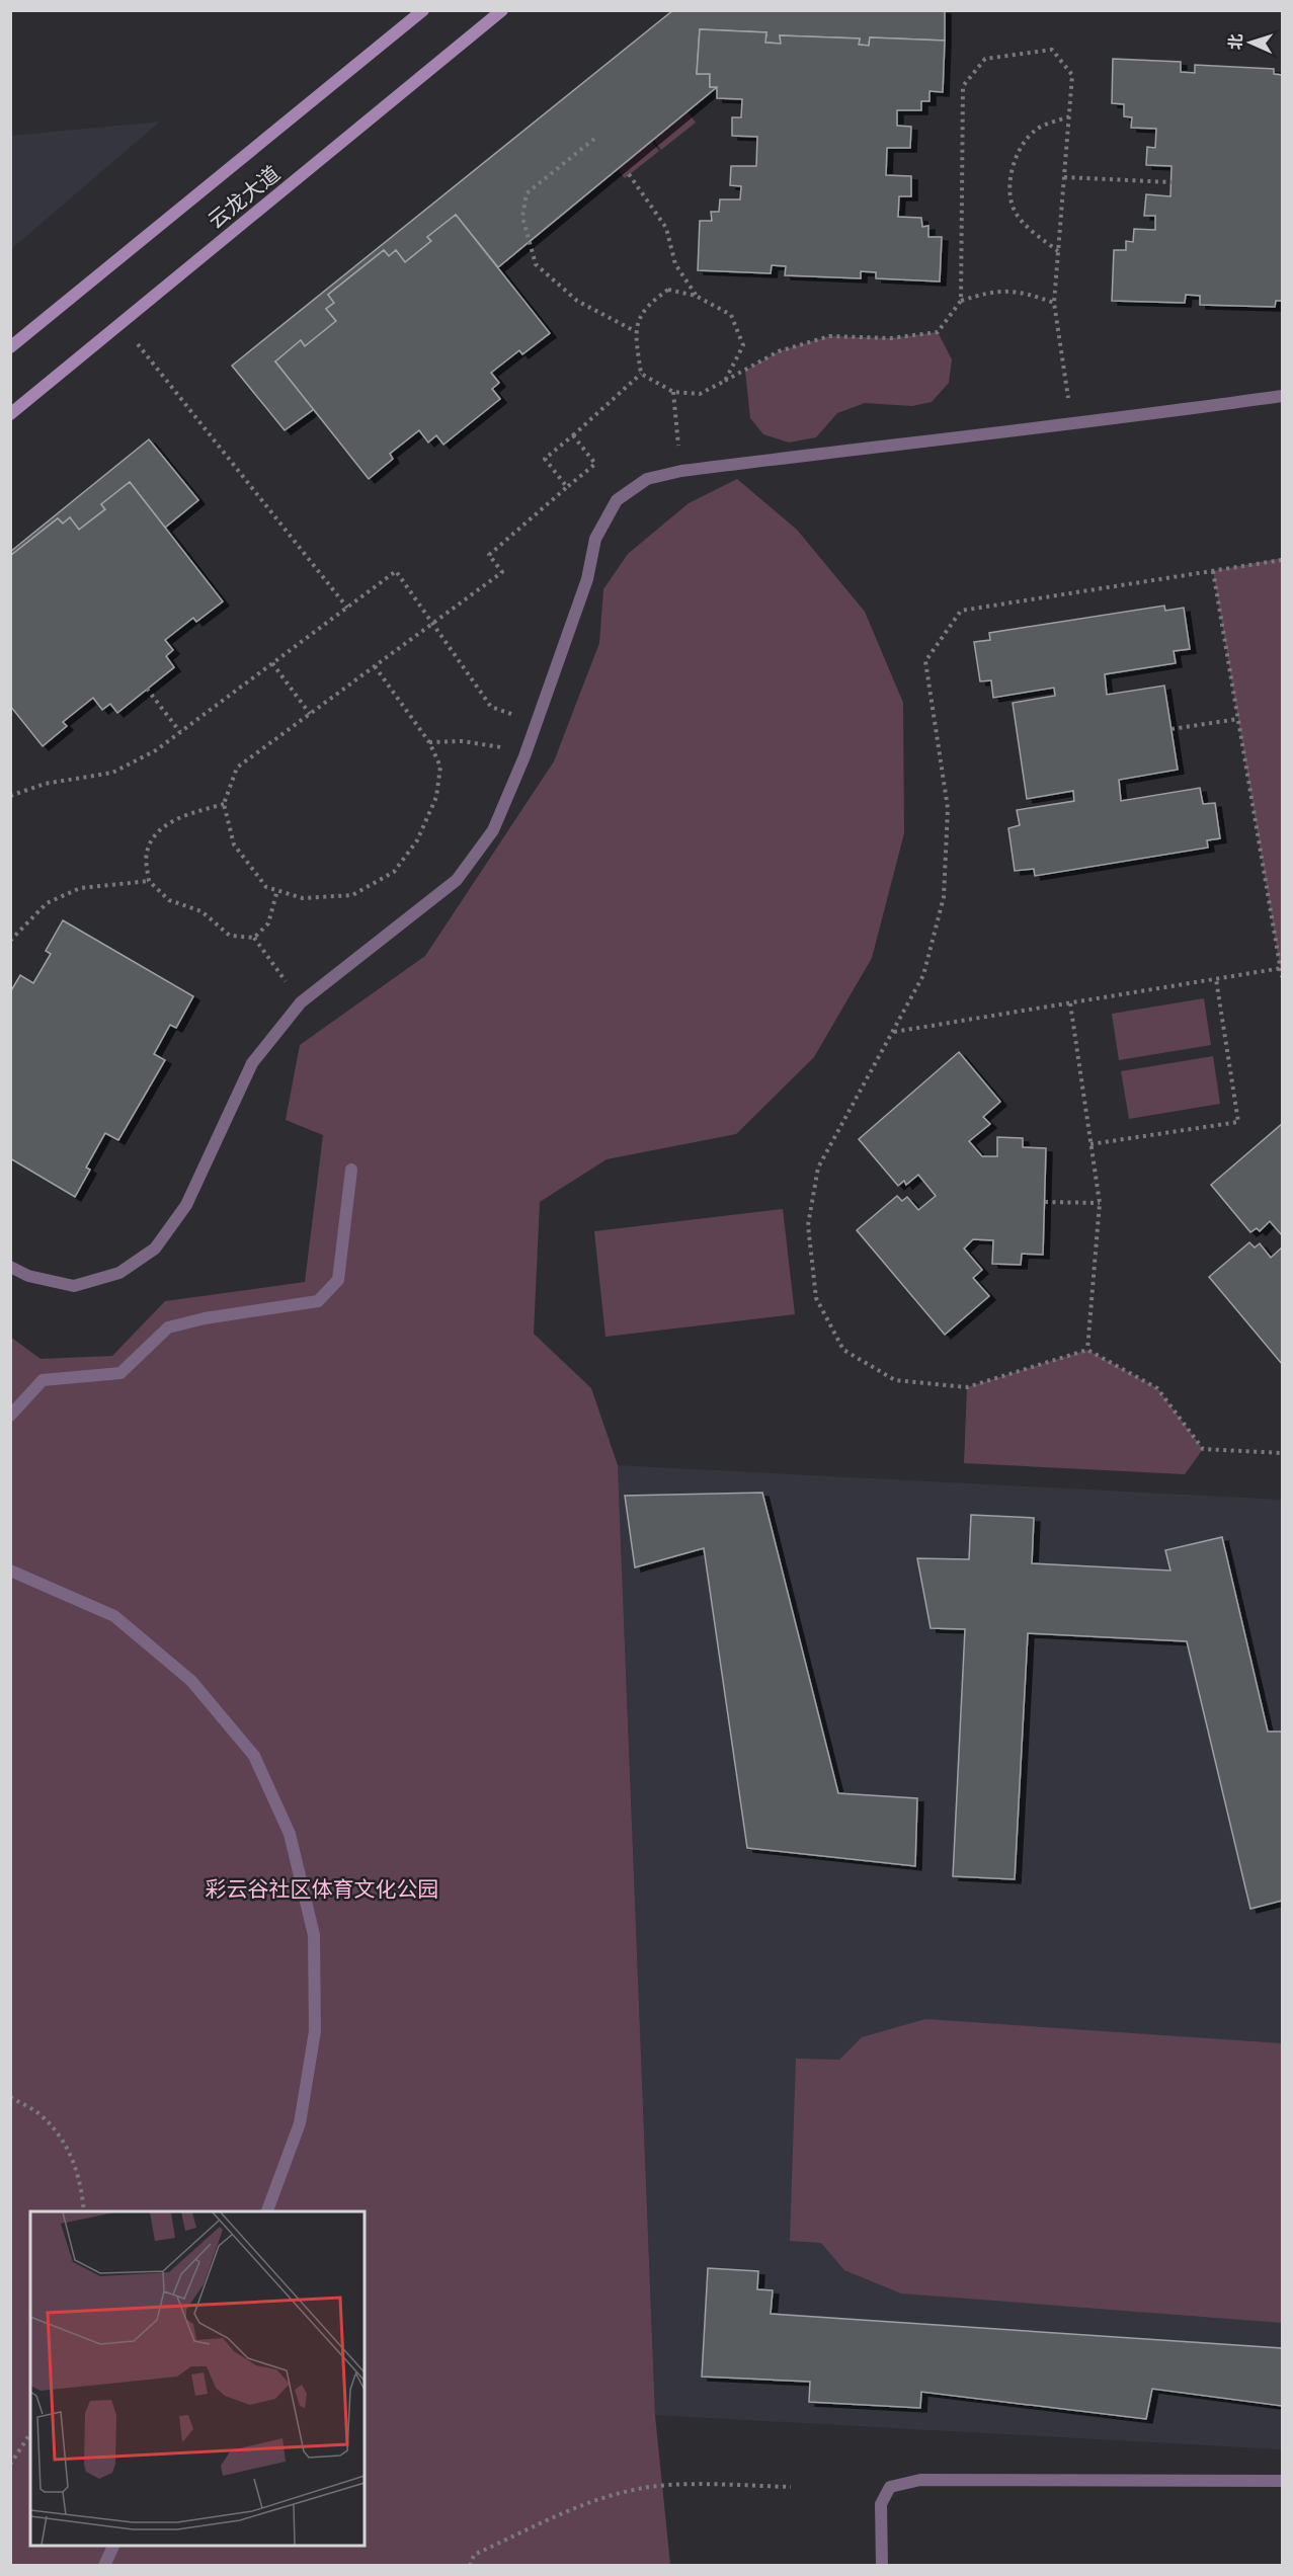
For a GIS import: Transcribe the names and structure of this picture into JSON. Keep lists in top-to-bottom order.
{
  "streets": {
    "main road": ["云龙大道"]
  },
  "parks": ["彩云谷社区体育文化公园"],
  "north": "left"
}
